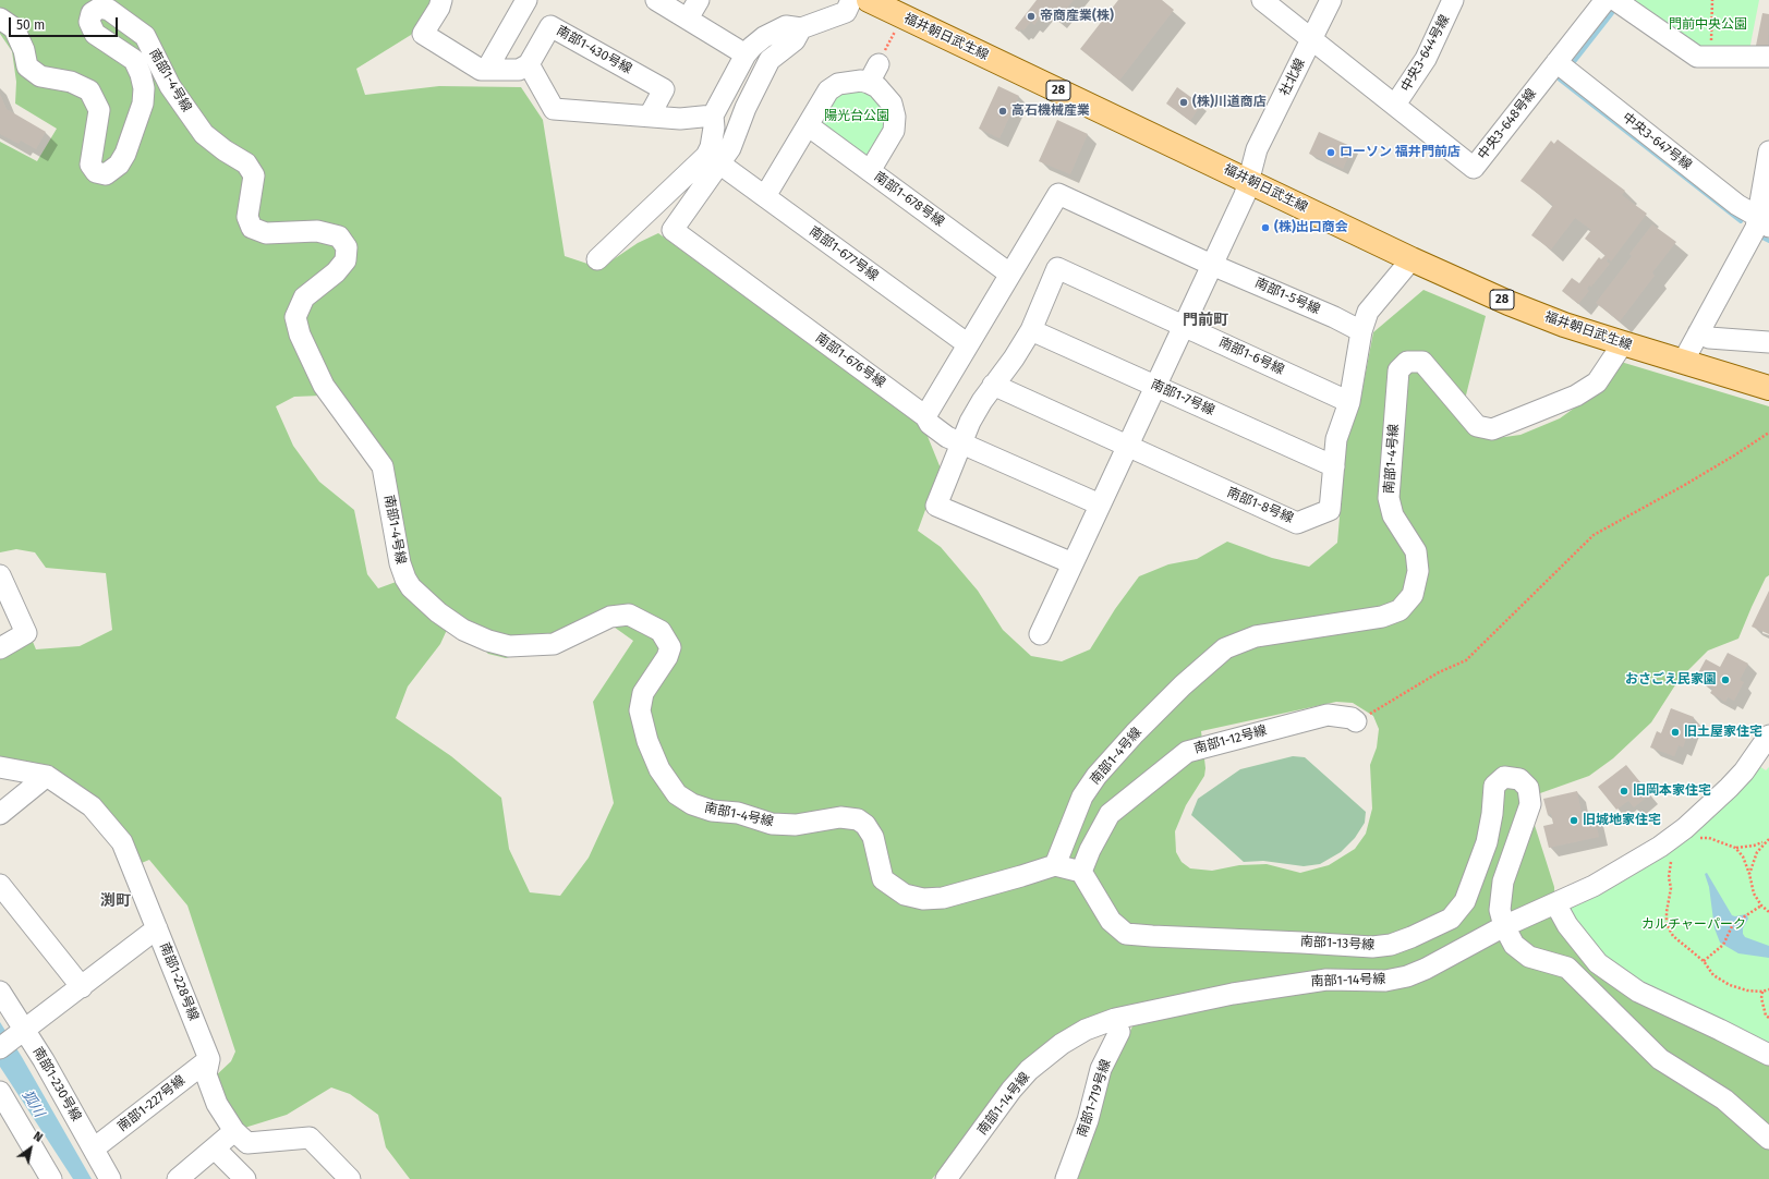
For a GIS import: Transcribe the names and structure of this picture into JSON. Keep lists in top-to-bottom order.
{
  "streets": {
    "main road": ["福井朝日武生線", "28"],
    "street": [
      "南部1-430号線",
      "中央3-644号線",
      "社北線",
      "南部1-4号線",
      "中央3-648号線",
      "中央3-647号線",
      "南部1-678号線",
      "南部1-677号線",
      "南部1-5号線",
      "南部1-6号線",
      "南部1-676号線",
      "南部1-7号線",
      "南部1-8号線",
      "南部1-12号線",
      "南部1-13号線",
      "南部1-14号線",
      "南部1-228号線",
      "南部1-230号線",
      "南部1-719号線",
      "南部1-227号線"
    ]
  },
  "crossings": [
    ["福井朝日武生線", "社北線"],
    ["福井朝日武生線", "南部1-4号線"],
    ["福井朝日武生線", "南部1-8号線"],
    ["中央3-644号線", "中央3-648号線"],
    ["社北線", "中央3-648号線"],
    ["社北線", "南部1-5号線"],
    ["社北線", "南部1-6号線"],
    ["社北線", "南部1-7号線"],
    ["社北線", "南部1-8号線"],
    ["中央3-648号線", "中央3-647号線"],
    ["南部1-677号線", "南部1-676号線"],
    ["南部1-5号線", "南部1-8号線"],
    ["南部1-6号線", "南部1-7号線"],
    ["南部1-6号線", "南部1-8号線"],
    ["南部1-7号線", "南部1-8号線"],
    ["南部1-12号線", "南部1-13号線"],
    ["南部1-13号線", "南部1-14号線"],
    ["南部1-14号線", "南部1-719号線"],
    ["南部1-228号線", "南部1-227号線"],
    ["南部1-230号線", "南部1-227号線"]
  ],
  "districts": ["門前町", "渕町"],
  "water": ["狐川"],
  "parks": ["門前中央公園", "陽光台公園", "カルチャーパーク"],
  "places": [
    "帝商産業(株)",
    "(株)川道商店",
    "高石機械産業",
    "ローソン 福井門前店",
    "(株)出口商会",
    "おさごえ民家園",
    "旧土屋家住宅",
    "旧岡本家住宅",
    "旧城地家住宅"
  ],
  "scale_bar": "50 m",
  "north": "top right"
}
